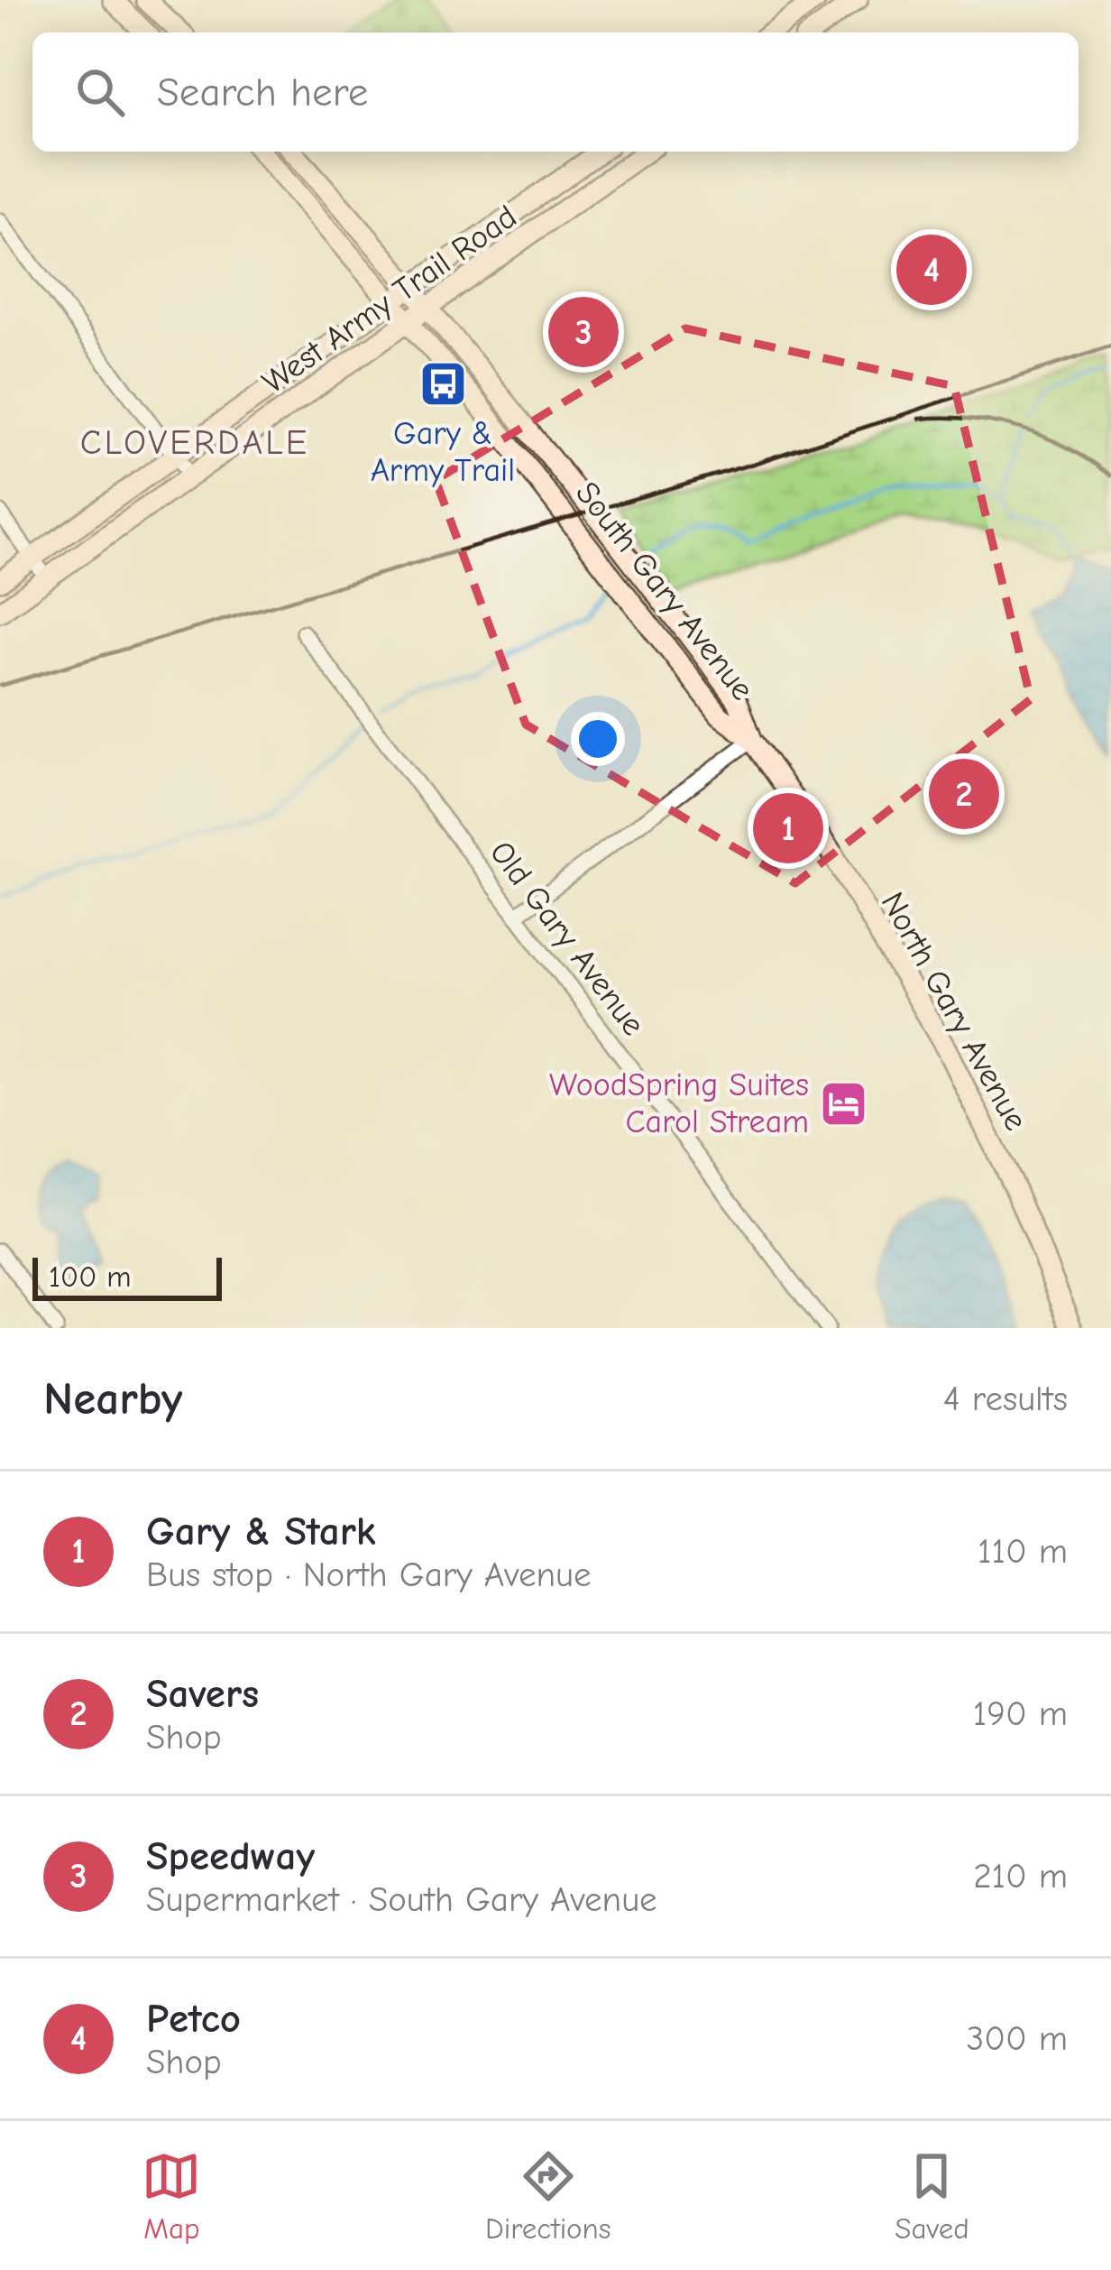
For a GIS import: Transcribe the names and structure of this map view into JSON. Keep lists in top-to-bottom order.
{
  "streets": {
    "main road": ["West Army Trail Road", "South Gary Avenue", "North Gary Avenue"],
    "street": ["Old Gary Avenue"]
  },
  "crossings": [
    ["West Army Trail Road", "South Gary Avenue"],
    ["South Gary Avenue", "North Gary Avenue"]
  ],
  "districts": ["CLOVERDALE"],
  "places": {
    "bus stop": ["Gary & Army Trail"],
    "hotel": ["WoodSpring Suites Carol Stream"]
  },
  "scale_bar": "100 m",
  "page": {
    "search": "Search here",
    "pins": [
      "4",
      "3",
      "2",
      "1"
    ],
    "scale": "100 m",
    "heading": ["Nearby", "4 results"],
    "list": [
      {
        "mark": "1",
        "name": "Gary & Stark",
        "note": "Bus stop · North Gary Avenue",
        "value": "110 m"
      },
      {
        "mark": "2",
        "name": "Savers",
        "note": "Shop",
        "value": "190 m"
      },
      {
        "mark": "3",
        "name": "Speedway",
        "note": "Supermarket · South Gary Avenue",
        "value": "210 m"
      },
      {
        "mark": "4",
        "name": "Petco",
        "note": "Shop",
        "value": "300 m"
      }
    ],
    "nav": ["Map", "Directions", "Saved"]
  }
}
